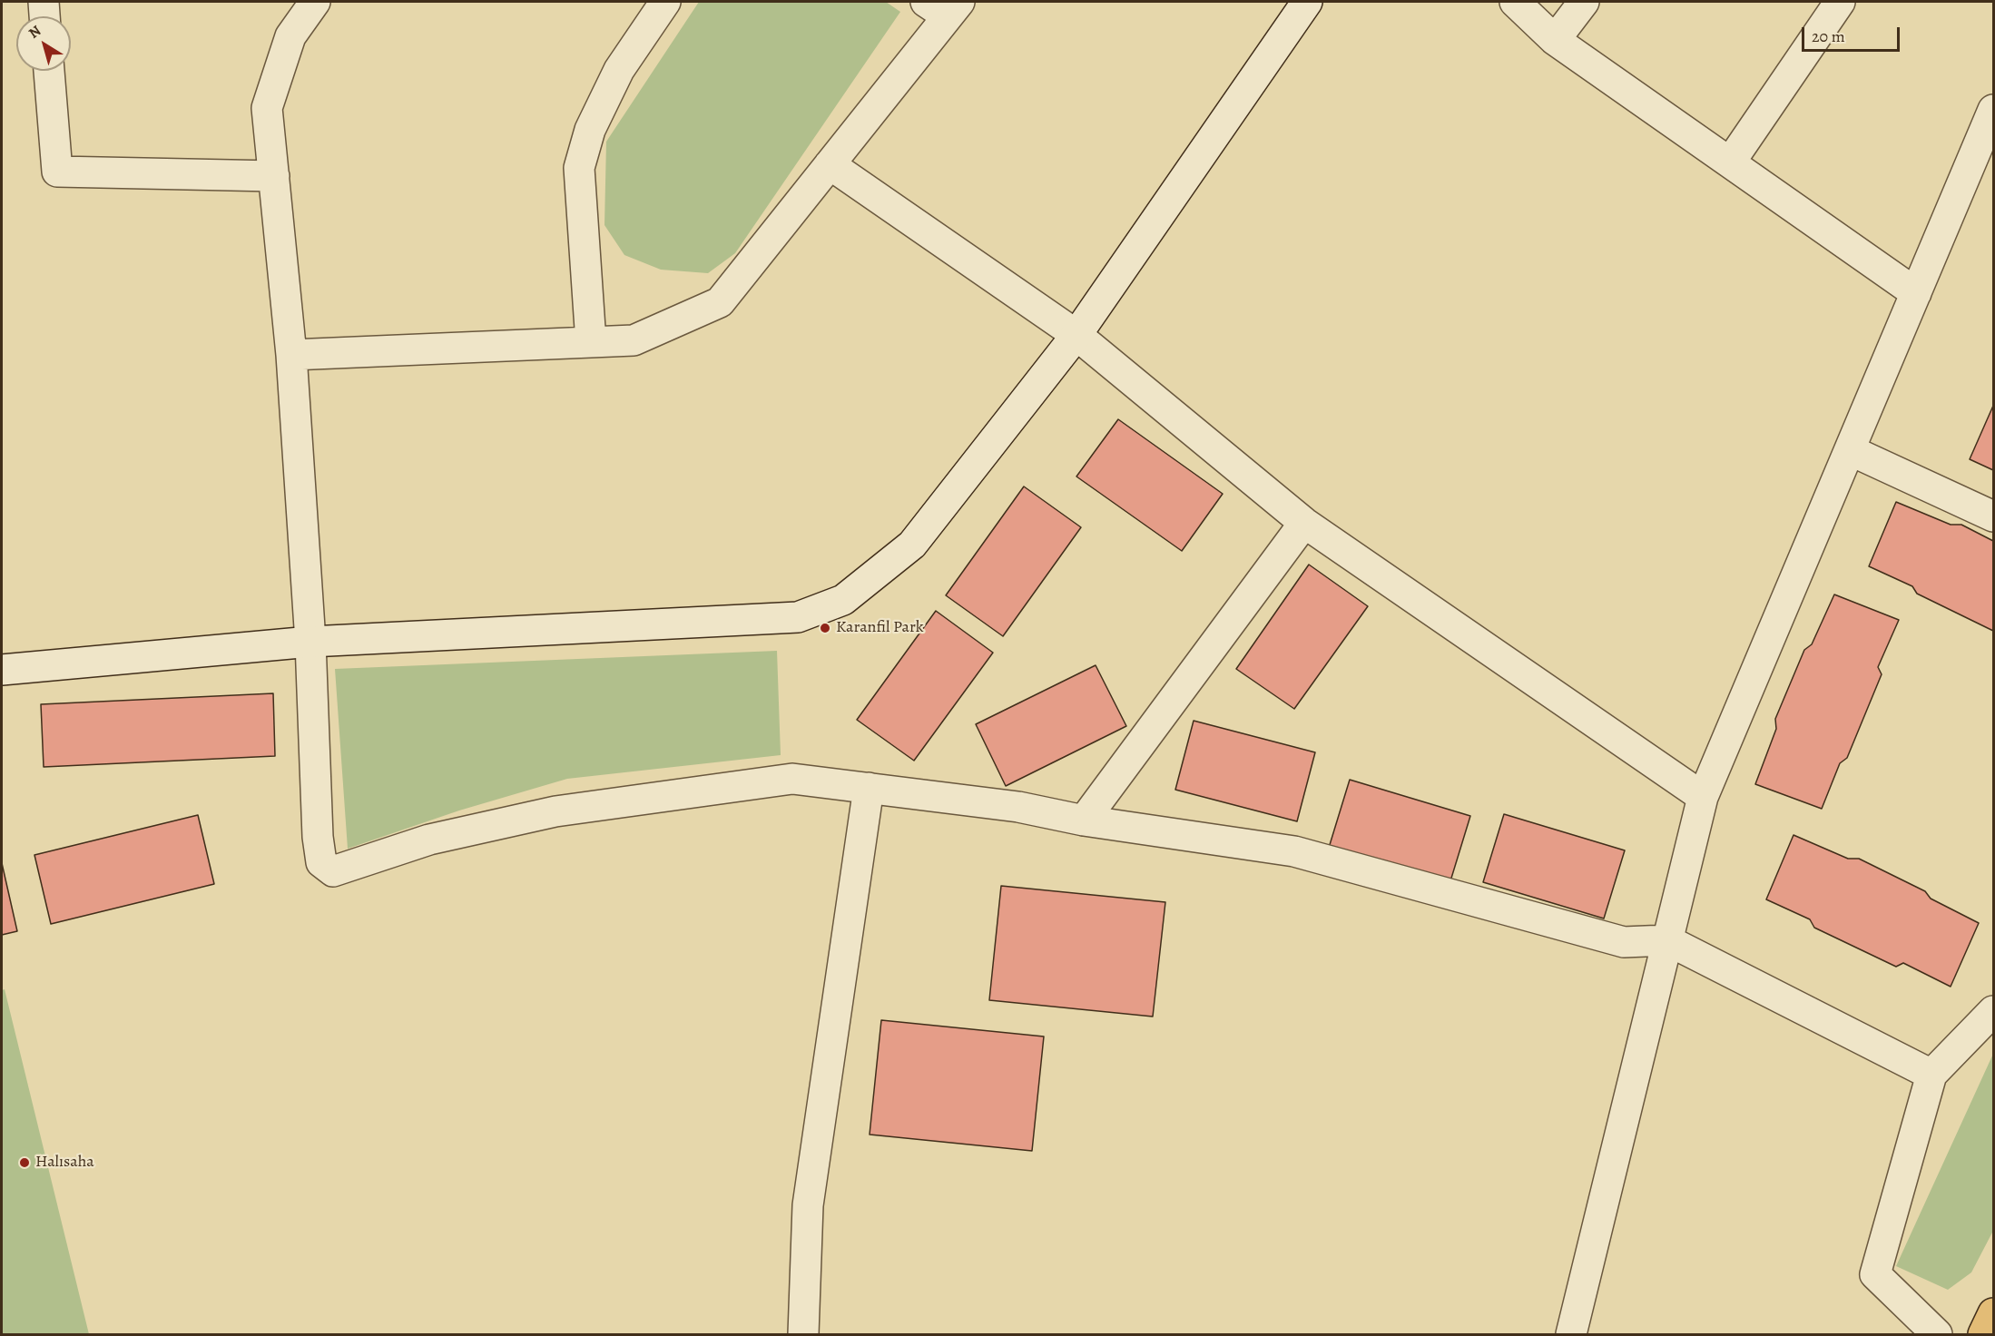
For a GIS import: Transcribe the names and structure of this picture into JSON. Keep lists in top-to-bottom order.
{
  "places": ["Karanfil Park", "Halısaha"],
  "scale_bar": "20 m",
  "north": "top left"
}
